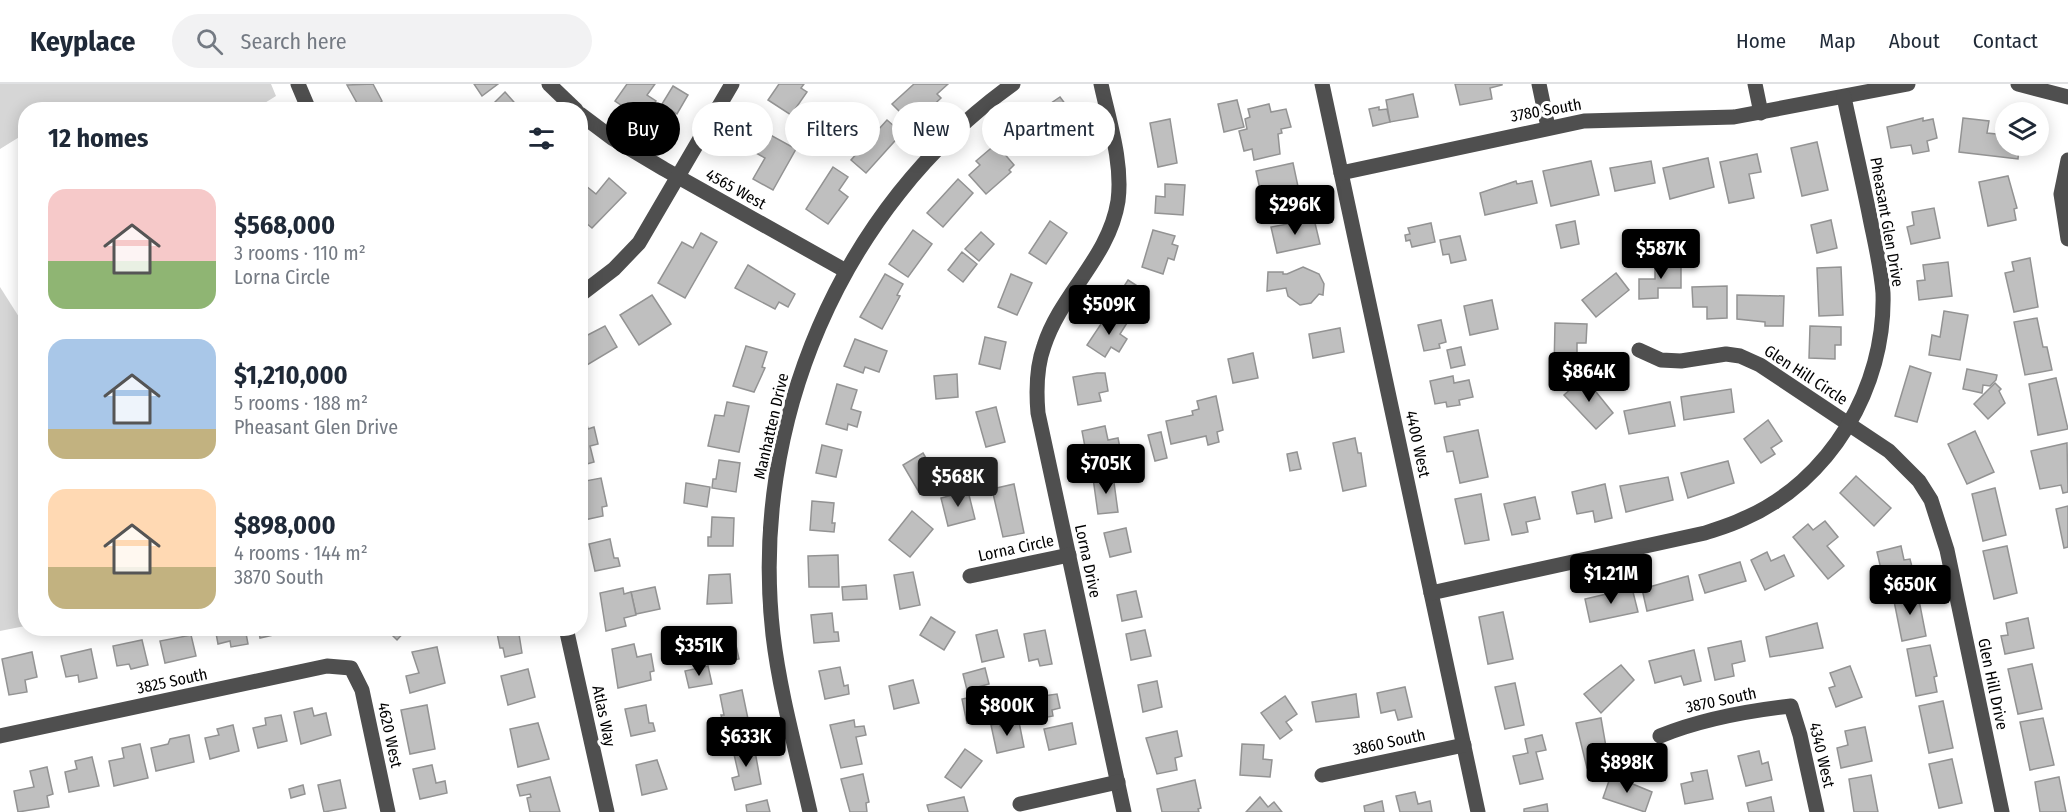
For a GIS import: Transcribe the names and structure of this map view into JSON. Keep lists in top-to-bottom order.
{
  "streets": {
    "street": [
      "3780 South",
      "4565 West",
      "Pheasant Glen Drive",
      "Glen Hill Circle",
      "Manhatten Drive",
      "4400 West",
      "Lorna Circle",
      "Lorna Drive",
      "3825 South",
      "Glen Hill Drive",
      "3870 South",
      "Atlas Way",
      "4620 West",
      "3860 South",
      "4340 West"
    ]
  },
  "crossings": [
    ["3780 South", "Pheasant Glen Drive"],
    ["3780 South", "4400 West"],
    ["4565 West", "Manhatten Drive"],
    ["Pheasant Glen Drive", "Glen Hill Circle"],
    ["Pheasant Glen Drive", "4400 West"],
    ["Pheasant Glen Drive", "Glen Hill Drive"],
    ["Glen Hill Circle", "Glen Hill Drive"],
    ["4400 West", "3860 South"],
    ["Lorna Circle", "Lorna Drive"],
    ["3825 South", "4620 West"],
    ["3870 South", "4340 West"]
  ],
  "page": {
    "header": "Keyplace",
    "search": "Search here",
    "nav": [
      "Home",
      "Map",
      "About",
      "Contact"
    ],
    "chip": [
      "Buy",
      "Rent",
      "Filters",
      "New",
      "Apartment"
    ],
    "heading": "12 homes",
    "list": [
      {
        "name": "$568,000",
        "note": "3 rooms · 110 m² · Lorna Circle"
      },
      {
        "name": "$1,210,000",
        "note": "5 rooms · 188 m² · Pheasant Glen Drive"
      },
      {
        "name": "$898,000",
        "note": "4 rooms · 144 m² · 3870 South"
      }
    ],
    "price": [
      "$296K",
      "$587K",
      "$509K",
      "$864K",
      "$705K",
      "$568K",
      "$1.21M",
      "$650K",
      "$351K",
      "$800K",
      "$633K",
      "$898K"
    ]
  }
}
